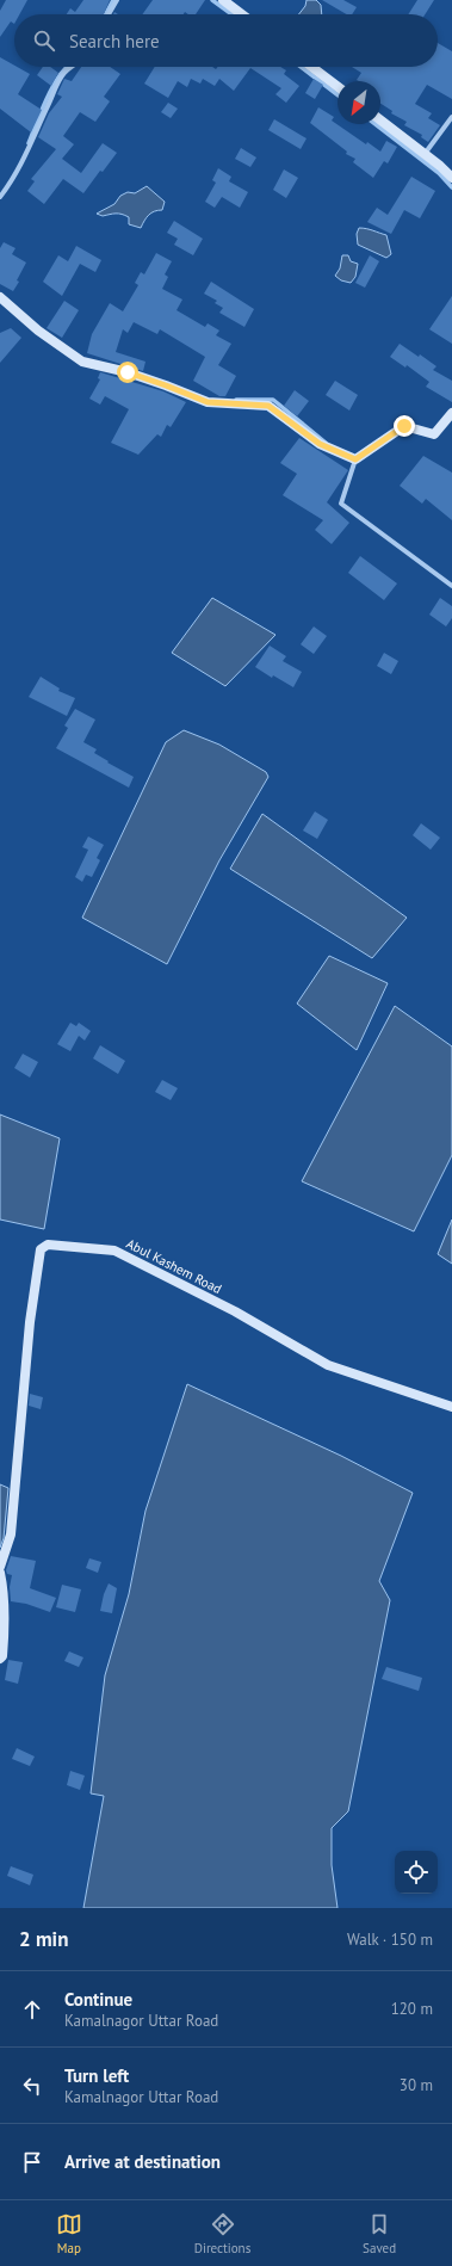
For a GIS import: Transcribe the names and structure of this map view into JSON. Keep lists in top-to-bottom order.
{
  "streets": {
    "street": ["Abul Kashem Road"]
  },
  "north": "bottom left",
  "page": {
    "search": "Search here",
    "heading": ["2 min", "Walk · 150 m"],
    "list": [
      ["Continue", "Kamalnagor Uttar Road", "120 m"],
      ["Turn left", "Kamalnagor Uttar Road", "30 m"],
      "Arrive at destination"
    ],
    "nav": ["Map", "Directions", "Saved"]
  }
}
